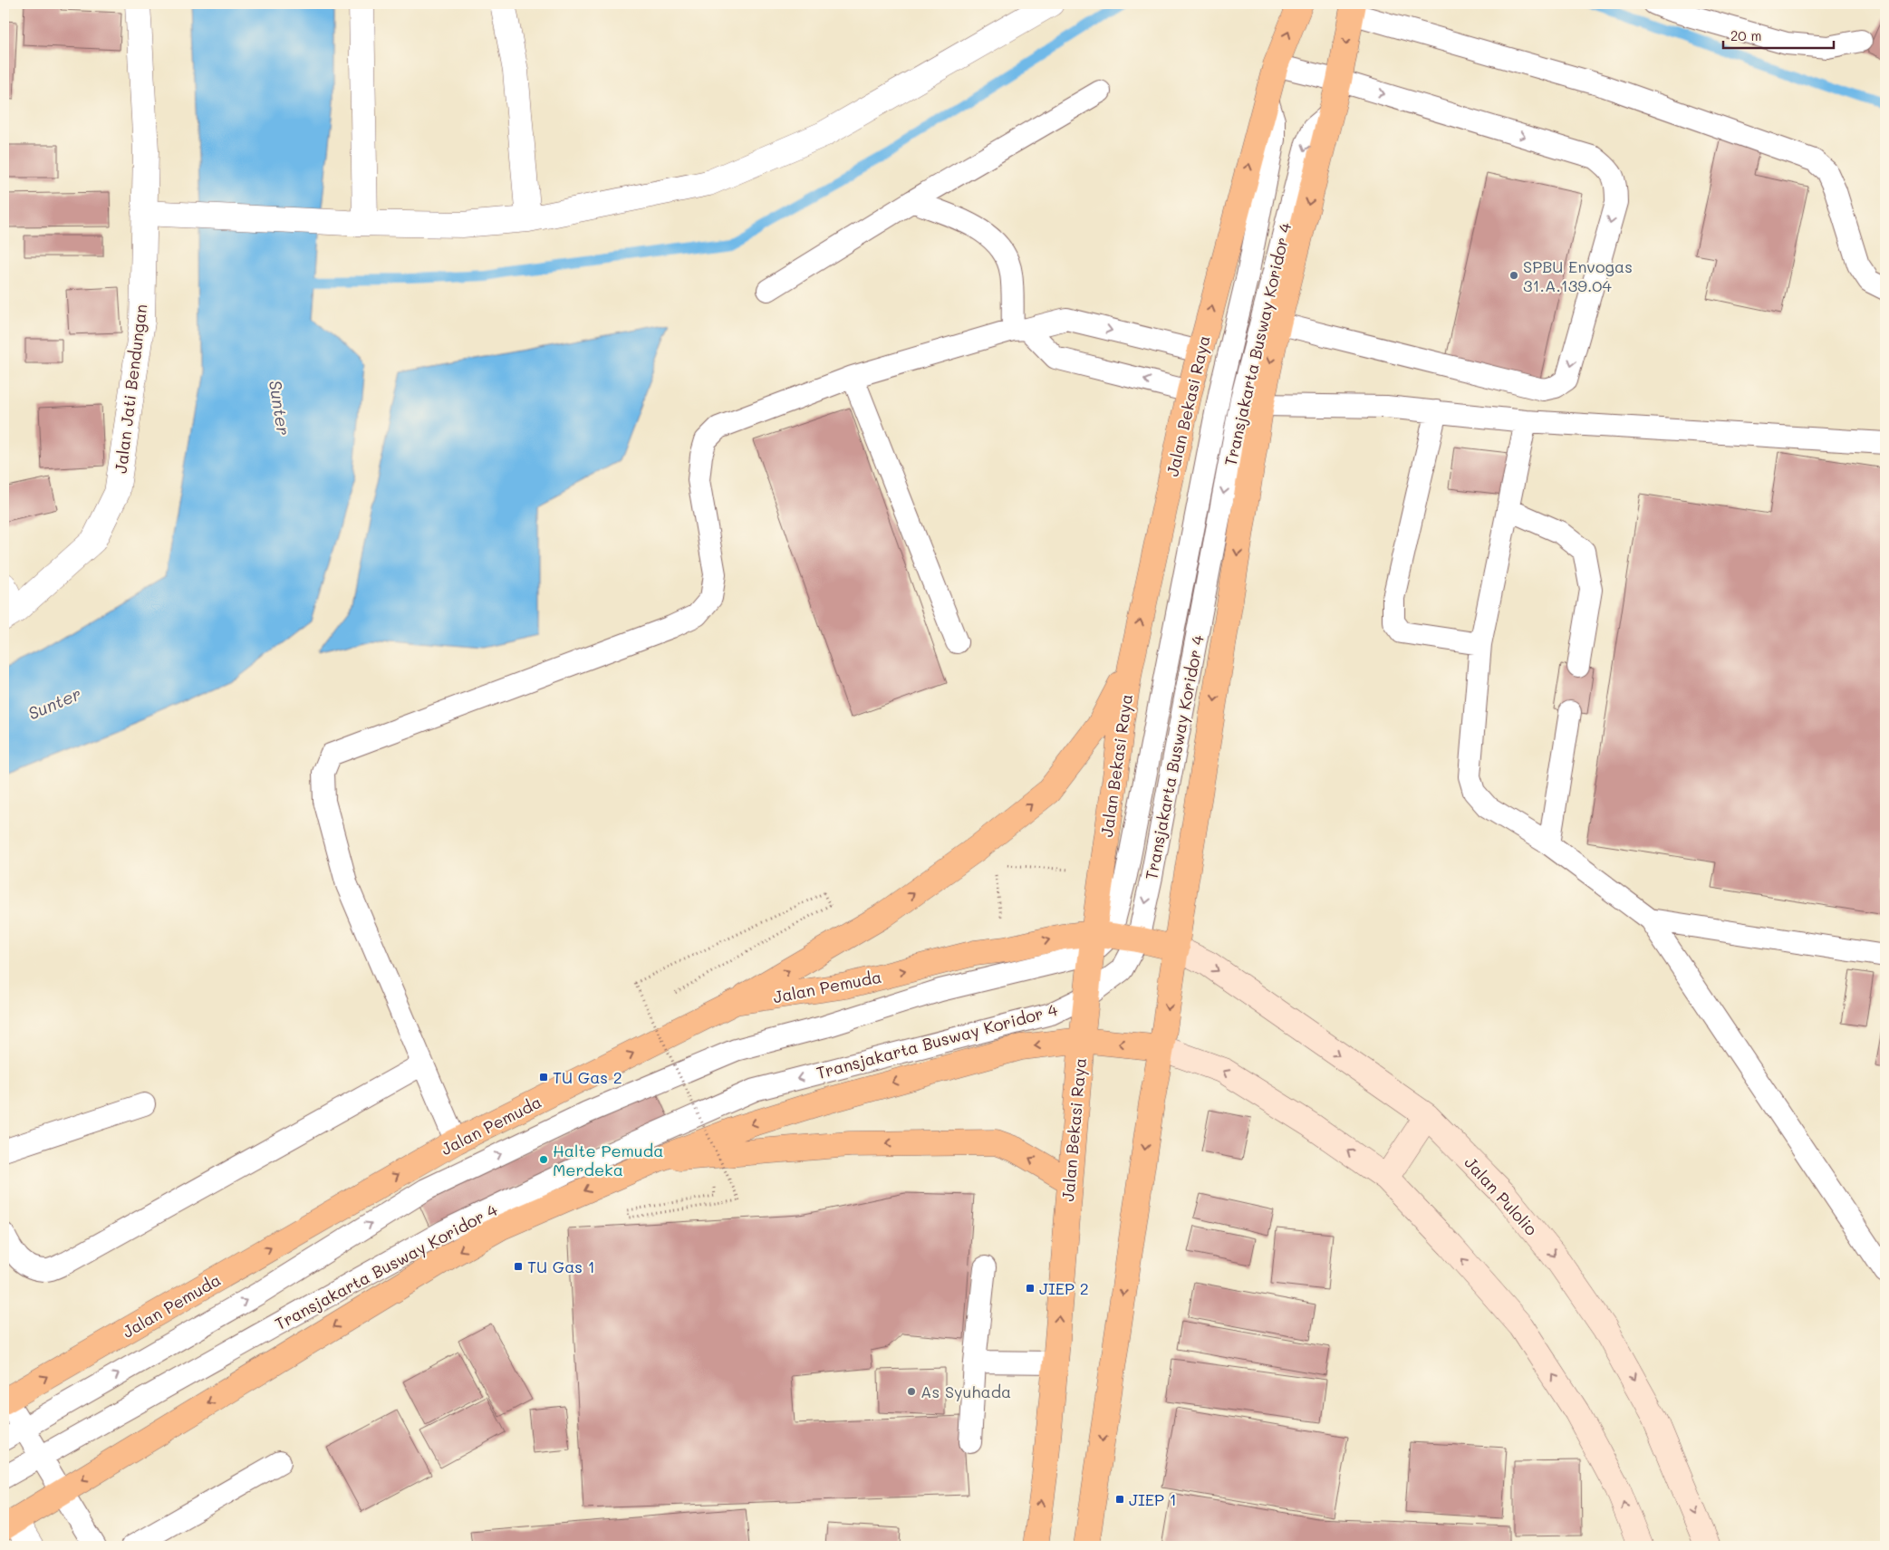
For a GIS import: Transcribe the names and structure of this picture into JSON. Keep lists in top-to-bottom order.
{
  "streets": {
    "main road": ["Jalan Bekasi Raya", "Jalan Pemuda"],
    "street": ["Jalan Jati Bendungan", "Jalan Pulolio"],
    "lane": ["Transjakarta Busway Koridor 4"]
  },
  "crossings": [
    ["Transjakarta Busway Koridor 4", "Jalan Bekasi Raya"],
    ["Transjakarta Busway Koridor 4", "Jalan Pemuda"],
    ["Jalan Bekasi Raya", "Jalan Pemuda"],
    ["Jalan Pemuda", "Jalan Pulolio"]
  ],
  "water": ["Sunter"],
  "places": {
    "other": ["SPBU Envogas 31.A.139.04", "Halte Pemuda Merdeka", "As Syuhada"],
    "transit": [
      "TU Gas 2",
      "TU Gas 1",
      "JIEP 2",
      "JIEP 1"
    ]
  },
  "scale_bar": "20 m"
}
